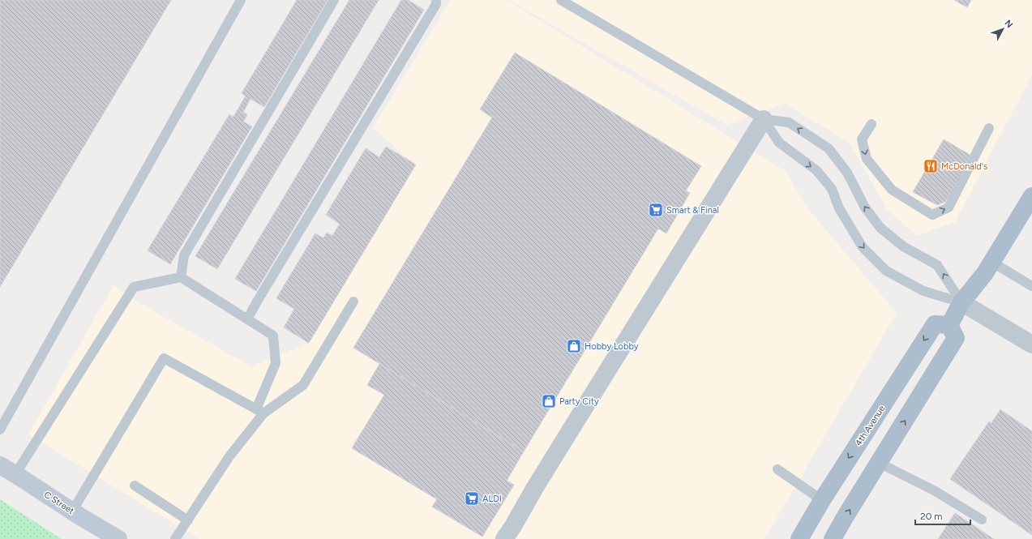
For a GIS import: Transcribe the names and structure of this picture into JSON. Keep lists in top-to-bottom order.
{
  "streets": {
    "main road": ["4th Avenue", "C Street"]
  },
  "places": {
    "restaurant": ["McDonald's"],
    "supermarket": ["Smart & Final", "ALDI"],
    "shop": ["Hobby Lobby", "Party City"]
  },
  "scale_bar": "20 m",
  "north": "top right"
}
